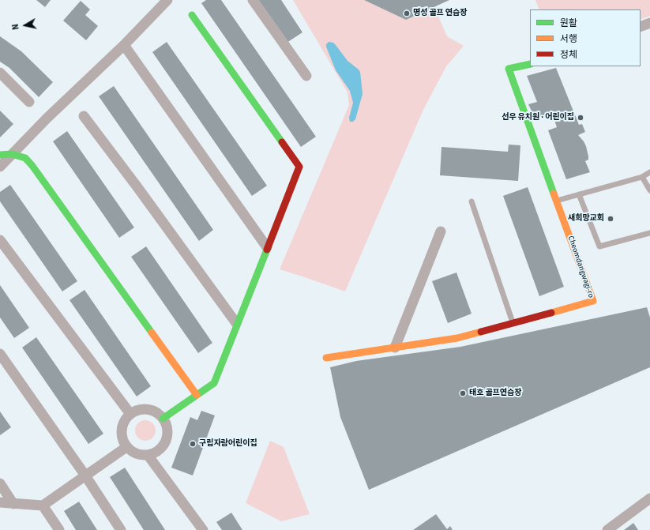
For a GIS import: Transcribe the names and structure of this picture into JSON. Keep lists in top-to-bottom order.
{
  "streets": {
    "street": ["Cheomdangwagi-ro"]
  },
  "places": [
    "명성 골프 연습장",
    "선우 유치원 · 어린이집",
    "새희망교회",
    "태호 골프연습장",
    "구립자람어린이집"
  ],
  "legend": ["원활", "서행", "정체"],
  "north": "left"
}
